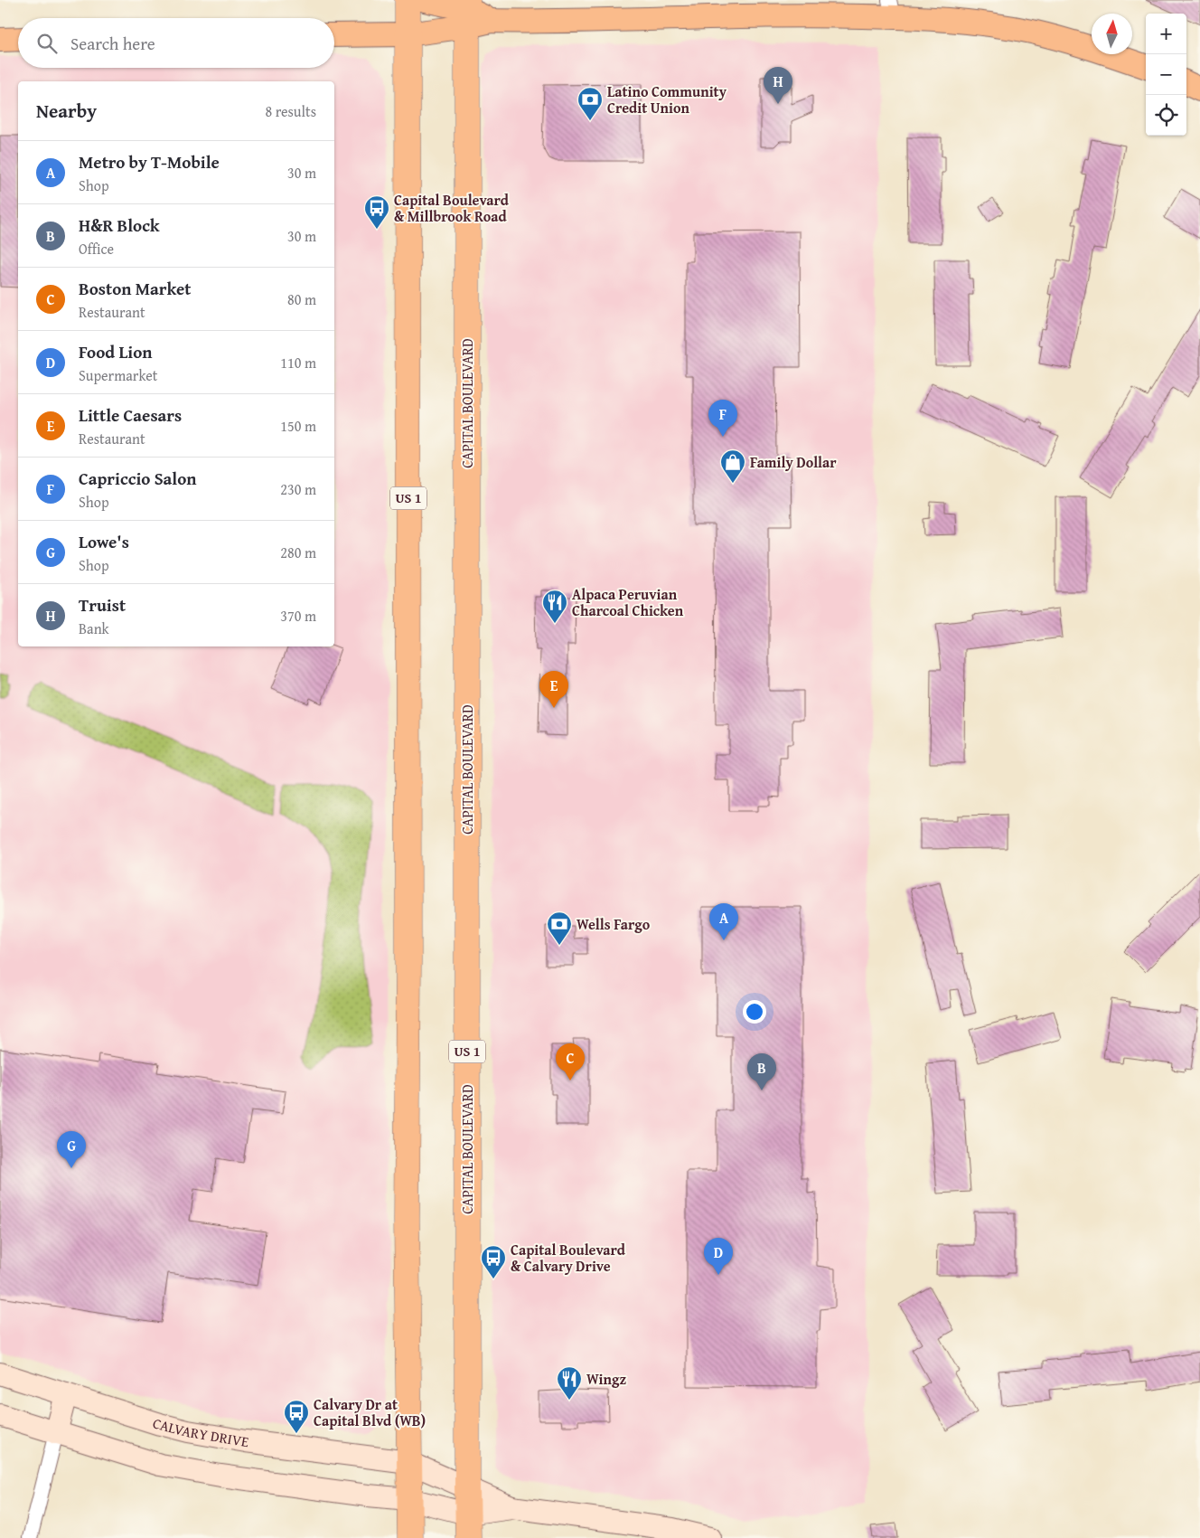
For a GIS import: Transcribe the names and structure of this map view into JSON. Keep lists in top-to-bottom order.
{
  "streets": {
    "highway": ["CAPITAL BOULEVARD", "US 1"],
    "street": ["CALVARY DRIVE"]
  },
  "crossings": [
    ["CAPITAL BOULEVARD", "CALVARY DRIVE"],
    ["US 1", "CALVARY DRIVE"]
  ],
  "places": {
    "bank": ["Latino Community Credit Union", "Wells Fargo"],
    "bus stop": ["Capital Boulevard & Millbrook Road", "Capital Boulevard & Calvary Drive", "Calvary Dr at Capital Blvd (WB)"],
    "shop": ["Family Dollar"],
    "restaurant": ["Alpaca Peruvian Charcoal Chicken", "Wingz"]
  },
  "north": "top",
  "page": {
    "map_buttons": ["+", "−"],
    "search": "Search here",
    "pins": [
      "H",
      "F",
      "E",
      "A",
      "C",
      "B",
      "G",
      "D"
    ],
    "heading": ["Nearby", "8 results"],
    "list": [
      {
        "mark": "A",
        "name": "Metro by T-Mobile",
        "note": "Shop",
        "value": "30 m"
      },
      {
        "mark": "B",
        "name": "H&R Block",
        "note": "Office",
        "value": "30 m"
      },
      {
        "mark": "C",
        "name": "Boston Market",
        "note": "Restaurant",
        "value": "80 m"
      },
      {
        "mark": "D",
        "name": "Food Lion",
        "note": "Supermarket",
        "value": "110 m"
      },
      {
        "mark": "E",
        "name": "Little Caesars",
        "note": "Restaurant",
        "value": "150 m"
      },
      {
        "mark": "F",
        "name": "Capriccio Salon",
        "note": "Shop",
        "value": "230 m"
      },
      {
        "mark": "G",
        "name": "Lowe's",
        "note": "Shop",
        "value": "280 m"
      },
      {
        "mark": "H",
        "name": "Truist",
        "note": "Bank",
        "value": "370 m"
      }
    ]
  }
}
